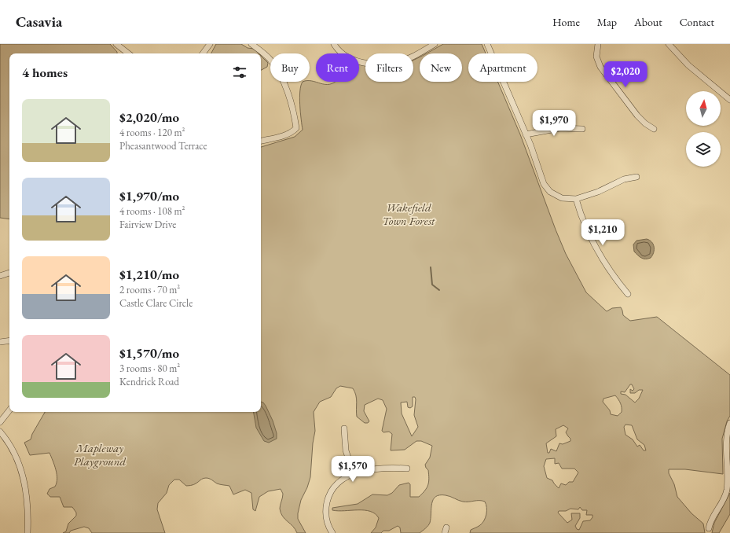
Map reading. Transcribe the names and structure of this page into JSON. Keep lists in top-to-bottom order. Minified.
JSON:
{"parks":["Wakefield Town Forest","Mapleway Playground"],"north":"top","page":{"header":"Casavia","nav":["Home","Map","About","Contact"],"chip":["Buy","Rent","Filters","New","Apartment"],"heading":"4 homes","price":["$2,020","$1,970","$1,210","$1,570"],"list":[{"name":"$2,020/mo","note":"4 rooms · 120 m² · Pheasantwood Terrace"},{"name":"$1,970/mo","note":"4 rooms · 108 m² · Fairview Drive"},{"name":"$1,210/mo","note":"2 rooms · 70 m² · Castle Clare Circle"},{"name":"$1,570/mo","note":"3 rooms · 80 m² · Kendrick Road"}]}}
